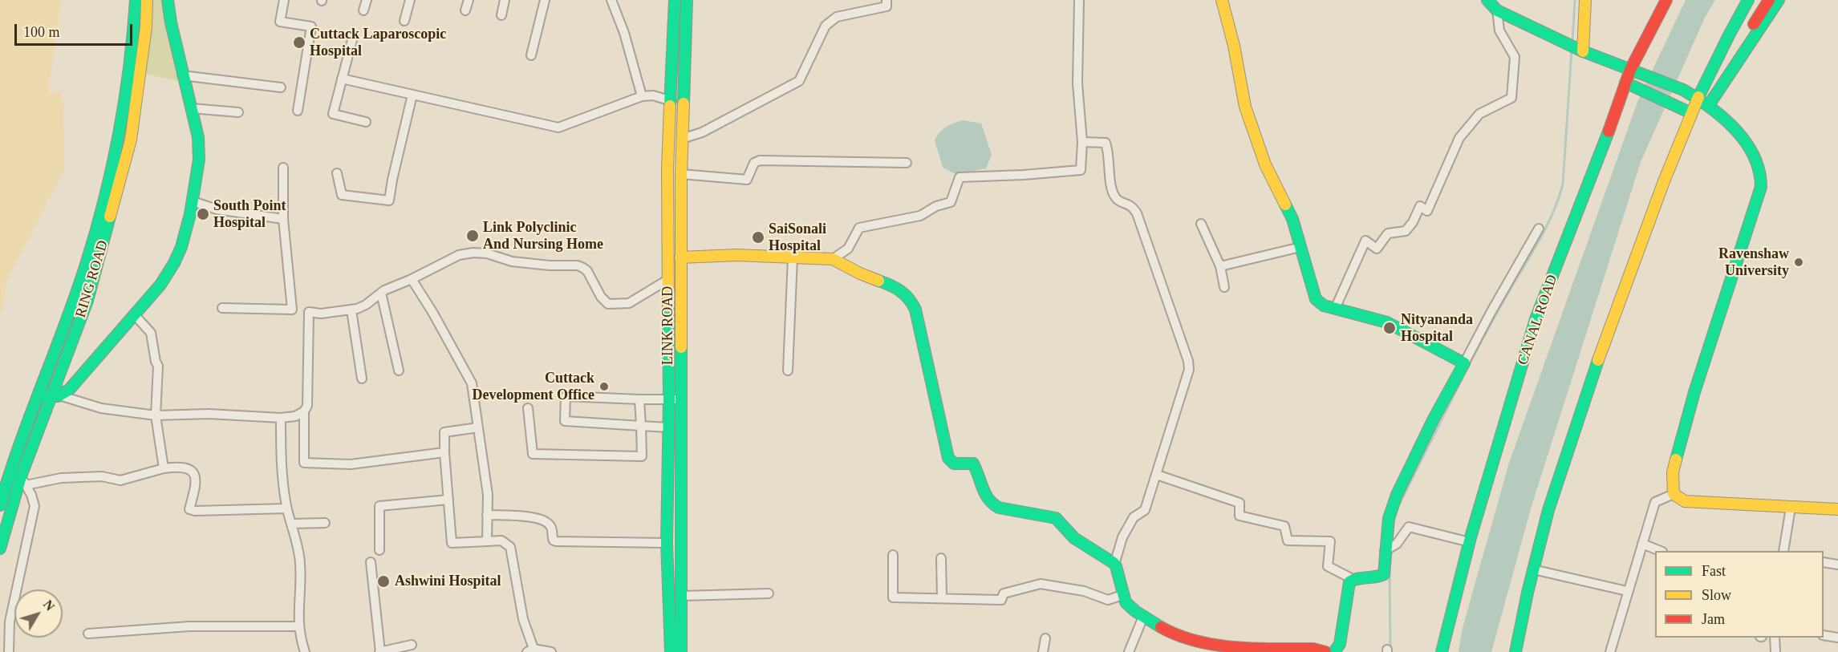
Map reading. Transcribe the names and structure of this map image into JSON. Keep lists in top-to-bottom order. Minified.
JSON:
{"streets":{"main road":["RING ROAD","CANAL ROAD","LINK ROAD"]},"places":["Cuttack Laparoscopic Hospital","South Point Hospital","Link Polyclinic And Nursing Home","SaiSonali Hospital","Ravenshaw University","Nityananda Hospital","Cuttack Development Office","Ashwini Hospital"],"legend":["Fast","Slow","Jam"],"scale_bar":"100 m","north":"top right"}
